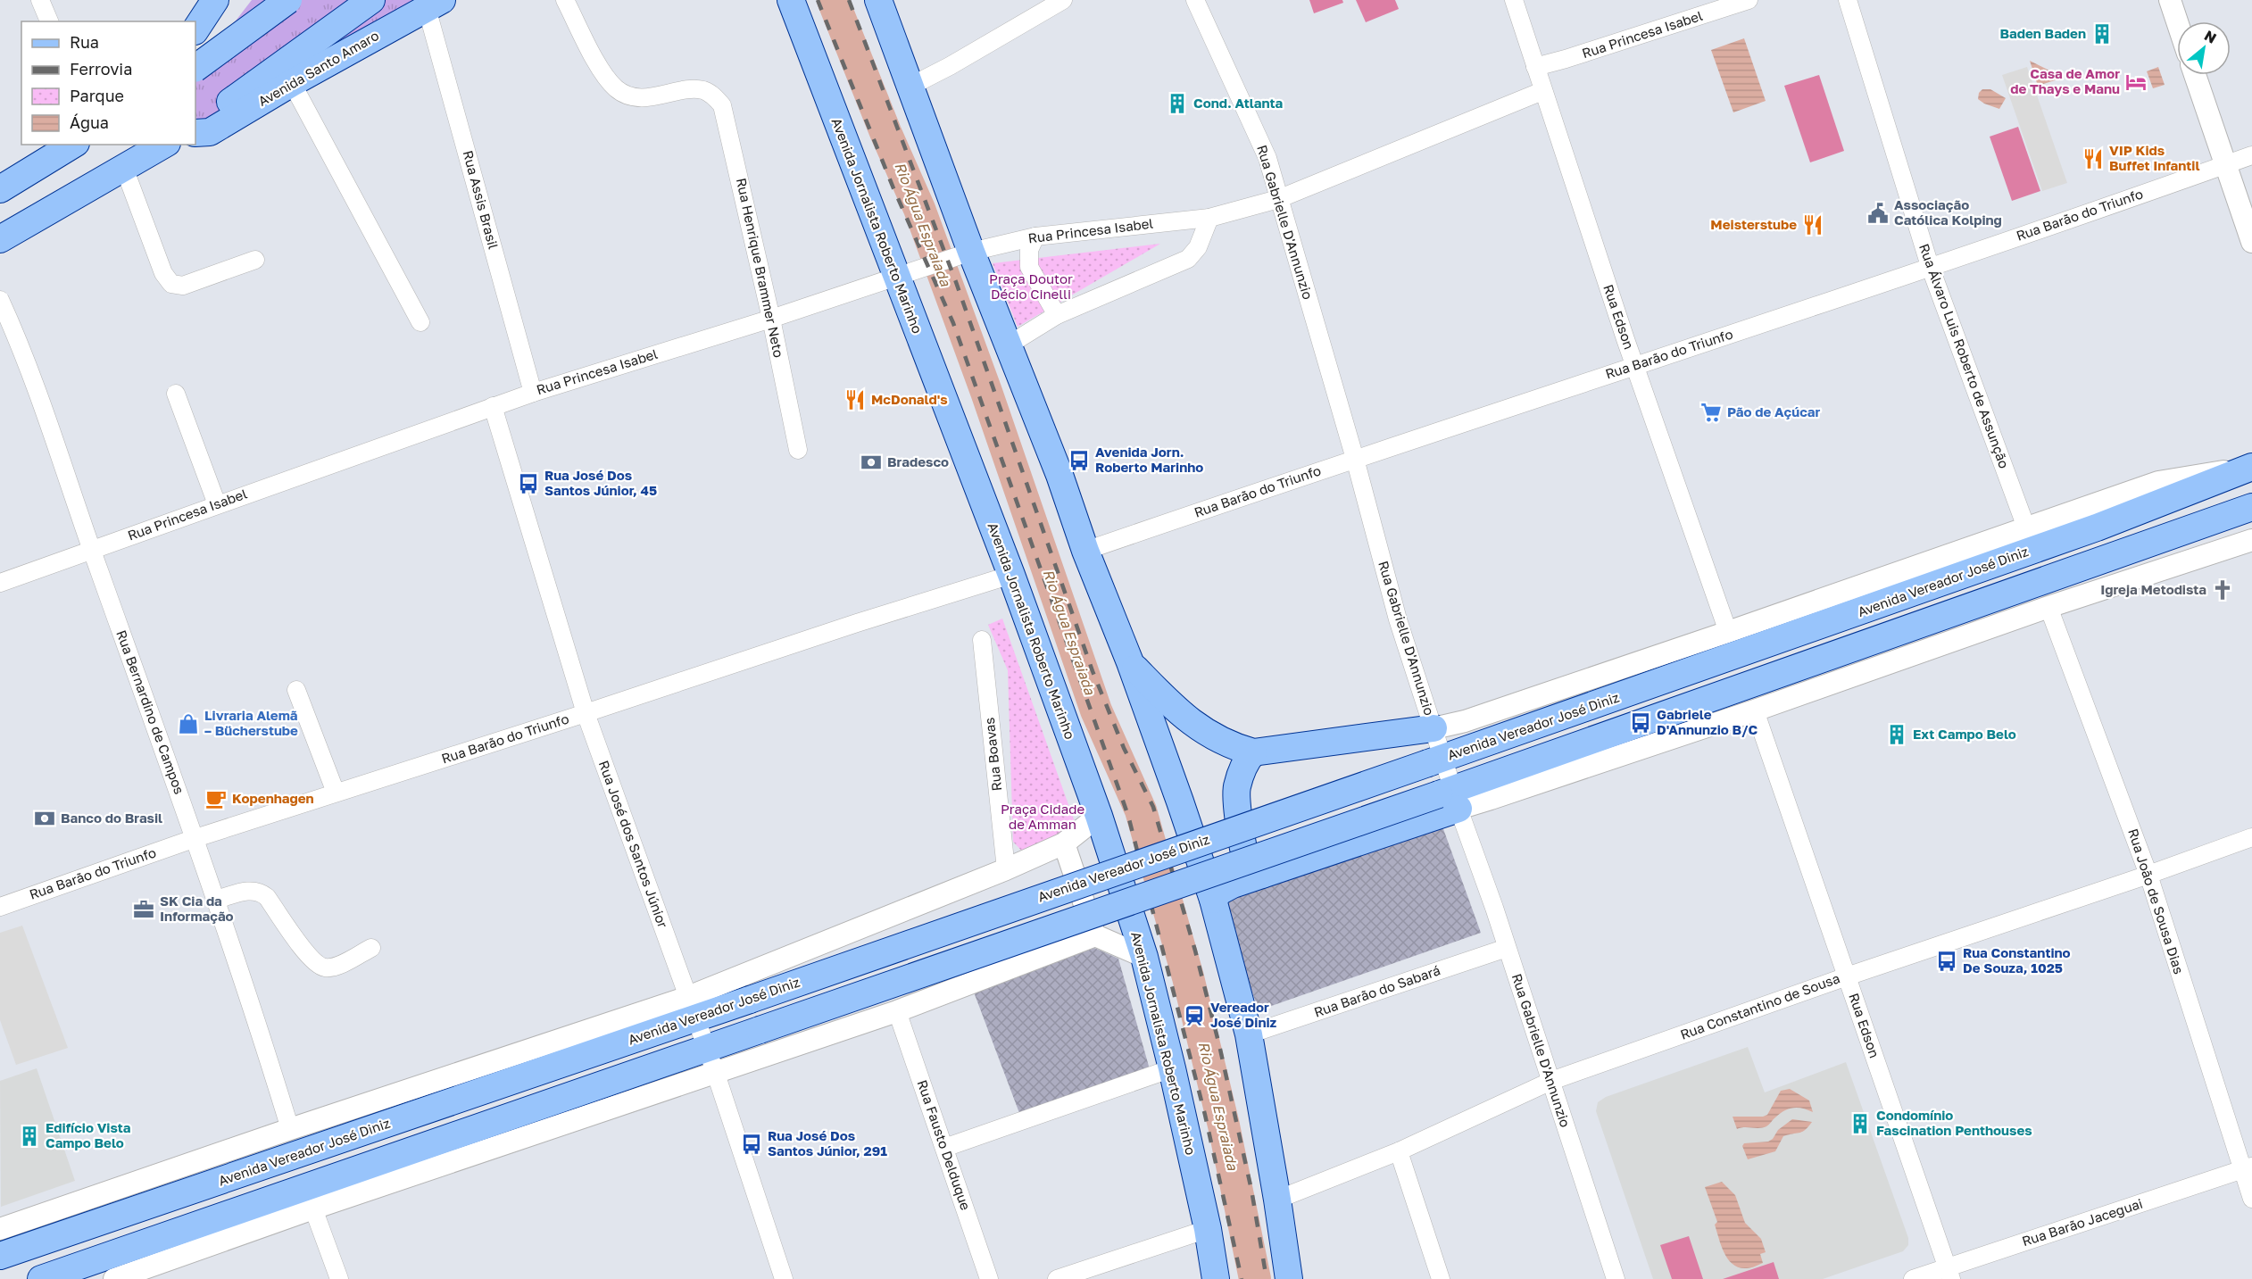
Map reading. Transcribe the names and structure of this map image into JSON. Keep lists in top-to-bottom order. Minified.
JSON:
{"streets":{"main road":["Avenida Santo Amaro","Avenida Jornalista Roberto Marinho","Avenida Vereador José Diniz"],"street":["Rua Princesa Isabel","Rua Assis Brasil","Rua Barão do Triunfo","Rua Gabrielle D'Annunzio","Rua Henrique Brammer Neto","Rua Edson","Rua Álvaro Luis Roberto de Assunção","Rua Bernardino de Campos","Rua Boavas","Rua José dos Santos Júnior","Rua João de Sousa Dias","Rua Barão do Sabará","Rua Constantino de Sousa","Rua Fausto Delduque","Rua Barão Jaceguai"]},"crossings":[["Rua Princesa Isabel","Rua Assis Brasil"],["Rua Princesa Isabel","Rua Gabrielle D'Annunzio"],["Rua Princesa Isabel","Avenida Jornalista Roberto Marinho"],["Rua Princesa Isabel","Rua Henrique Brammer Neto"],["Rua Princesa Isabel","Rua Edson"],["Rua Princesa Isabel","Rua Bernardino de Campos"],["Rua Princesa Isabel","Rua José dos Santos Júnior"],["Avenida Santo Amaro","Rua Assis Brasil"],["Rua Barão do Triunfo","Rua Gabrielle D'Annunzio"],["Rua Barão do Triunfo","Avenida Jornalista Roberto Marinho"],["Rua Barão do Triunfo","Rua Edson"],["Rua Barão do Triunfo","Rua Álvaro Luis Roberto de Assunção"],["Rua Barão do Triunfo","Rua Bernardino de Campos"],["Rua Barão do Triunfo","Rua José dos Santos Júnior"],["Rua Gabrielle D'Annunzio","Avenida Vereador José Diniz"],["Rua Gabrielle D'Annunzio","Rua Barão do Sabará"],["Rua Gabrielle D'Annunzio","Rua Constantino de Sousa"],["Avenida Jornalista Roberto Marinho","Avenida Vereador José Diniz"],["Rua Edson","Avenida Vereador José Diniz"],["Rua Edson","Rua Constantino de Sousa"],["Rua Edson","Rua Barão Jaceguai"],["Rua Álvaro Luis Roberto de Assunção","Avenida Vereador José Diniz"],["Avenida Vereador José Diniz","Rua Bernardino de Campos"],["Avenida Vereador José Diniz","Rua Boavas"],["Avenida Vereador José Diniz","Rua José dos Santos Júnior"],["Rua João de Sousa Dias","Rua Constantino de Sousa"],["Rua João de Sousa Dias","Rua Barão Jaceguai"]],"water":["Rio Água Espraiada"],"parks":["Praça Doutor Décio Cinelli","Praça Cidade de Amman"],"places":{"building":["Baden Baden","Cond. Atlanta","Ext Campo Belo","Condomínio Fascination Penthouses","Edifício Vista Campo Belo"],"hotel":["Casa de Amor de Thays e Manu"],"restaurant":["VIP Kids Buffet Infantil","Meisterstube","McDonald's"],"public building":["Associação Católica Kolping"],"supermarket":["Pão de Açúcar"],"bus stop":["Avenida Jorn. Roberto Marinho","Rua José Dos Santos Júnior, 45","Gabriele D'Annunzio B/C","Rua Constantino De Souza, 1025","Rua José Dos Santos Júnior, 291"],"bank":["Bradesco","Banco do Brasil"],"church":["Igreja Metodista"],"shop":["Livraria Alemã – Bücherstube"],"cafe":["Kopenhagen"],"office":["SK Cia da Informação"],"station":["Vereador José Diniz"]},"legend":["Rua","Ferrovia","Parque","Água"],"north":"top right"}
